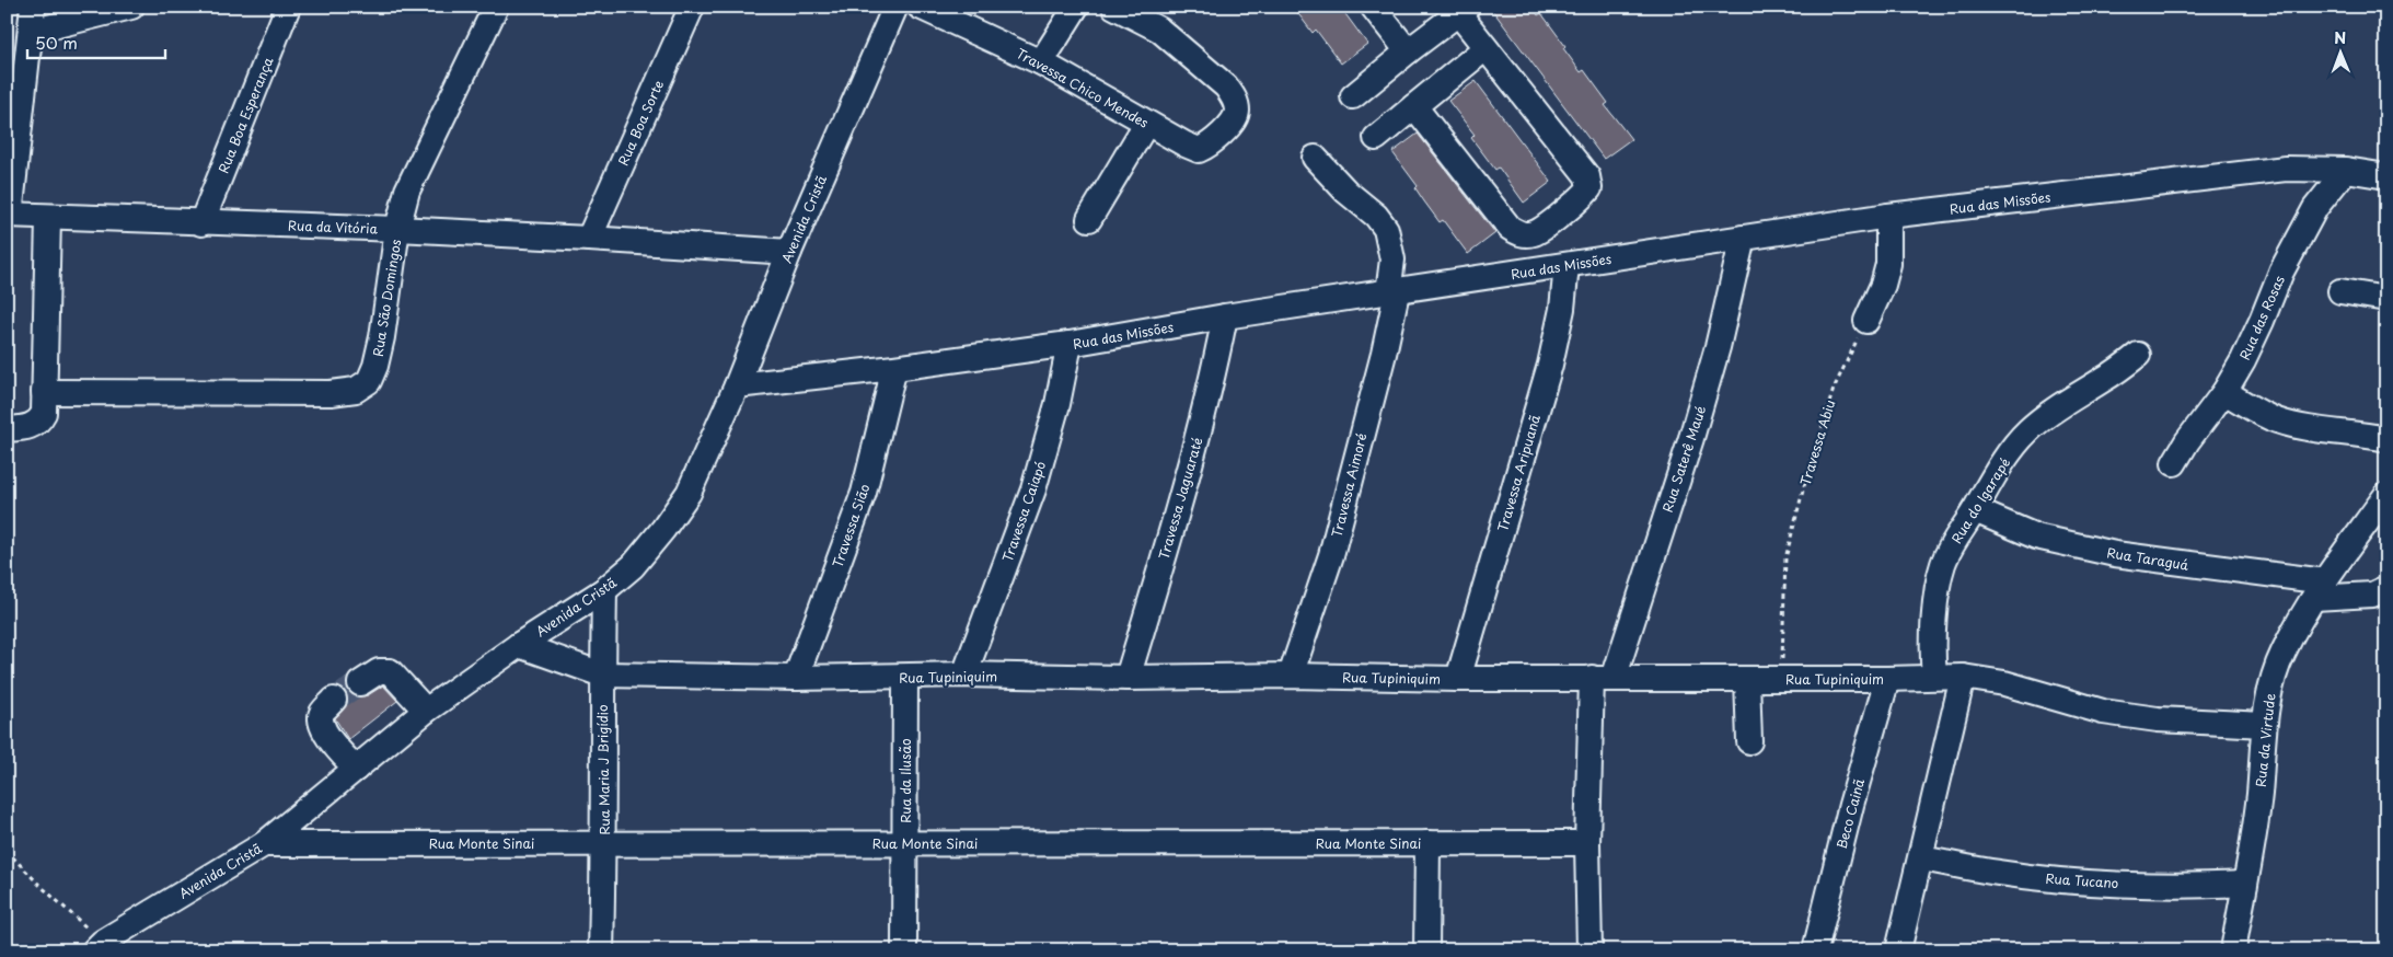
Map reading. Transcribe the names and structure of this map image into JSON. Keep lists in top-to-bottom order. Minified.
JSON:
{"streets":{"street":["Travessa Chico Mendes","Rua Boa Esperança","Rua Boa Sorte","Rua das Missões","Avenida Cristã","Rua da Vitória","Rua São Domingos","Rua das Rosas","Rua Saterê Maué","Travessa Aripuanã","Travessa Aimoré","Travessa Jaguaraté","Rua do Igarapé","Travessa Caiapó","Travessa Sião","Rua Taraguá","Rua Tupiniquim","Rua da Virtude","Rua Maria J Brigídio","Rua da Ilusão","Beco Cainã","Rua Monte Sinai","Rua Tucano"],"path":["Travessa Abiu"]},"crossings":[["Rua Boa Esperança","Rua da Vitória"],["Rua Boa Sorte","Rua da Vitória"],["Rua das Missões","Avenida Cristã"],["Rua das Missões","Rua das Rosas"],["Rua das Missões","Rua Saterê Maué"],["Rua das Missões","Travessa Aripuanã"],["Rua das Missões","Travessa Aimoré"],["Rua das Missões","Travessa Jaguaraté"],["Rua das Missões","Travessa Caiapó"],["Rua das Missões","Travessa Sião"],["Avenida Cristã","Rua da Vitória"],["Avenida Cristã","Rua Tupiniquim"],["Avenida Cristã","Rua Maria J Brigídio"],["Avenida Cristã","Rua Monte Sinai"],["Rua da Vitória","Rua São Domingos"],["Travessa Abiu","Rua Tupiniquim"],["Rua Saterê Maué","Rua Tupiniquim"],["Rua Saterê Maué","Rua Monte Sinai"],["Travessa Aripuanã","Rua Tupiniquim"],["Travessa Aimoré","Rua Tupiniquim"],["Travessa Jaguaraté","Rua Tupiniquim"],["Rua do Igarapé","Rua Taraguá"],["Rua do Igarapé","Rua Tupiniquim"],["Travessa Caiapó","Rua Tupiniquim"],["Travessa Sião","Rua Tupiniquim"],["Rua Taraguá","Rua da Virtude"],["Rua Tupiniquim","Rua da Virtude"],["Rua Tupiniquim","Rua Maria J Brigídio"],["Rua Tupiniquim","Rua da Ilusão"],["Rua Tupiniquim","Beco Cainã"],["Rua da Virtude","Rua Tucano"],["Rua Maria J Brigídio","Rua Monte Sinai"],["Rua da Ilusão","Rua Monte Sinai"]],"scale_bar":"50 m","north":"top"}
